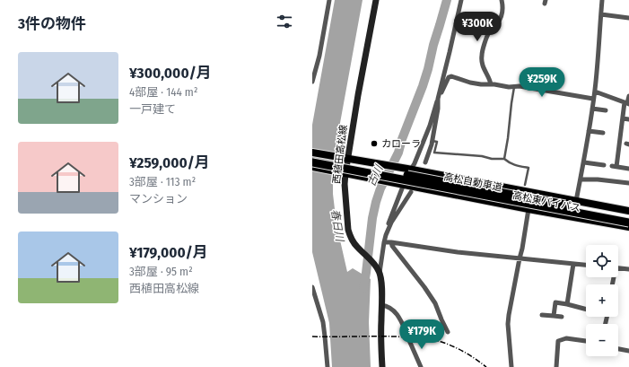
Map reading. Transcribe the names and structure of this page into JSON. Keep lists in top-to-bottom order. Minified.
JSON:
{"streets":{"highway":["高松自動車道","高松東バイパス"],"main road":["西植田高松線"]},"crossings":[["西植田高松線","高松東バイパス"]],"water":["古川","春日川"],"places":["カローラ"],"page":{"heading":"3件の物件","price":["¥300K","¥259K","¥179K"],"list":[{"name":"¥300,000/月","note":"4部屋 · 144 m² · 一戸建て"},{"name":"¥259,000/月","note":"3部屋 · 113 m² · マンション"},{"name":"¥179,000/月","note":"3部屋 · 95 m² · 西植田高松線"}],"map_buttons":["+","−"]}}
